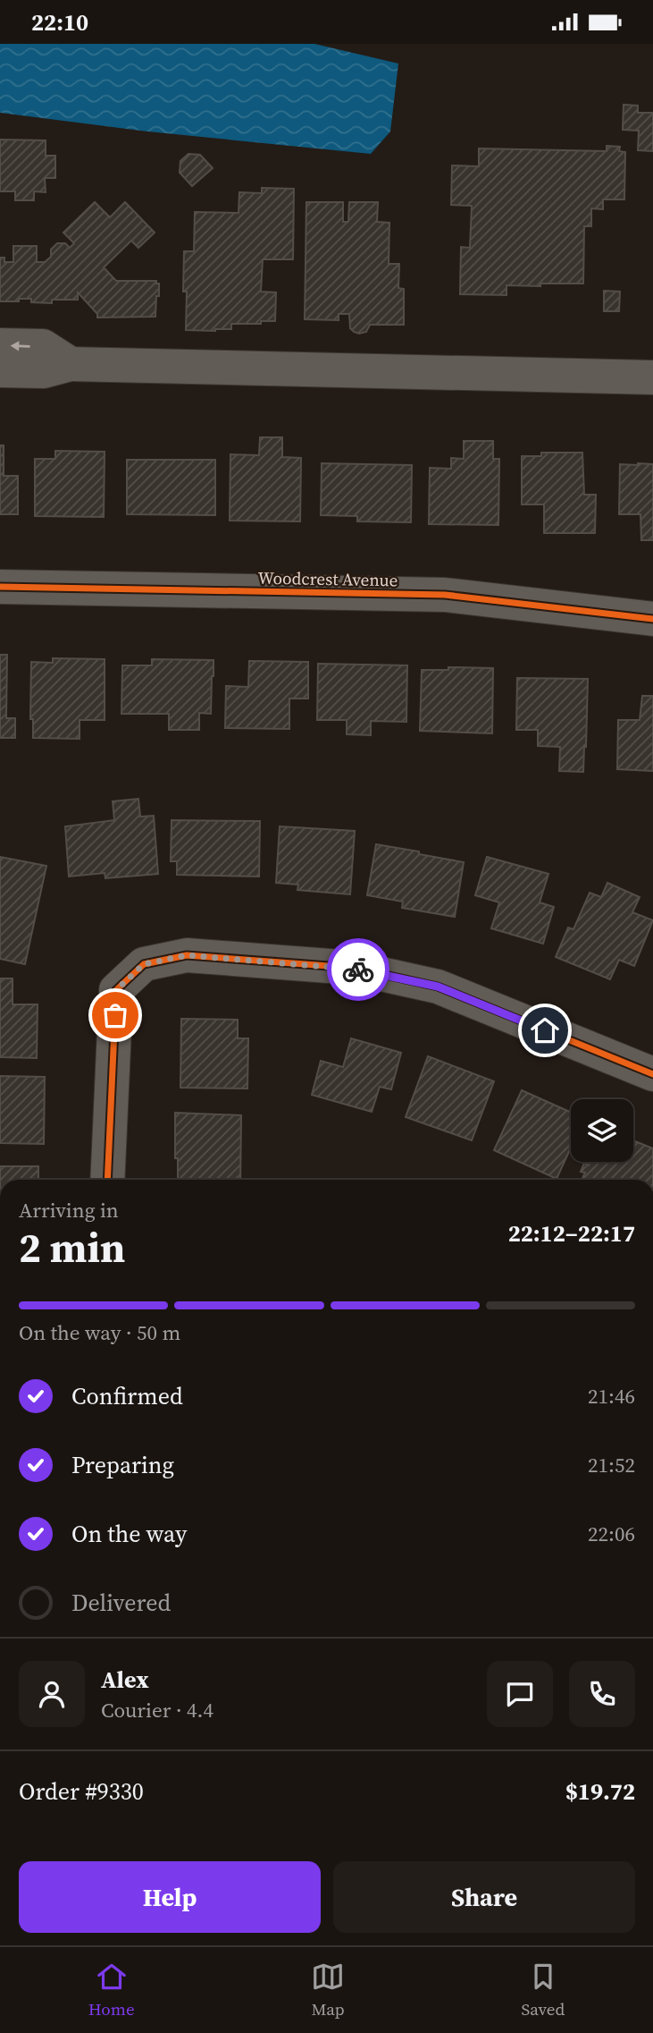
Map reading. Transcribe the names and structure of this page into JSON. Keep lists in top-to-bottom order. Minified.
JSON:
{"streets":{"street":["Woodcrest Avenue"]},"page":{"status":"22:10","heading":["2 min","Arriving in","22:12–22:17"],"panel":["Alex","Courier · 4.4","Order #9330","$19.72"],"bar":"On the way · 50 m","list":[["Confirmed","21:46"],["Preparing","21:52"],["On the way","22:06"],"Delivered"],"buttons":["Help","Share"],"tabs":["Home","Map","Saved"]}}
